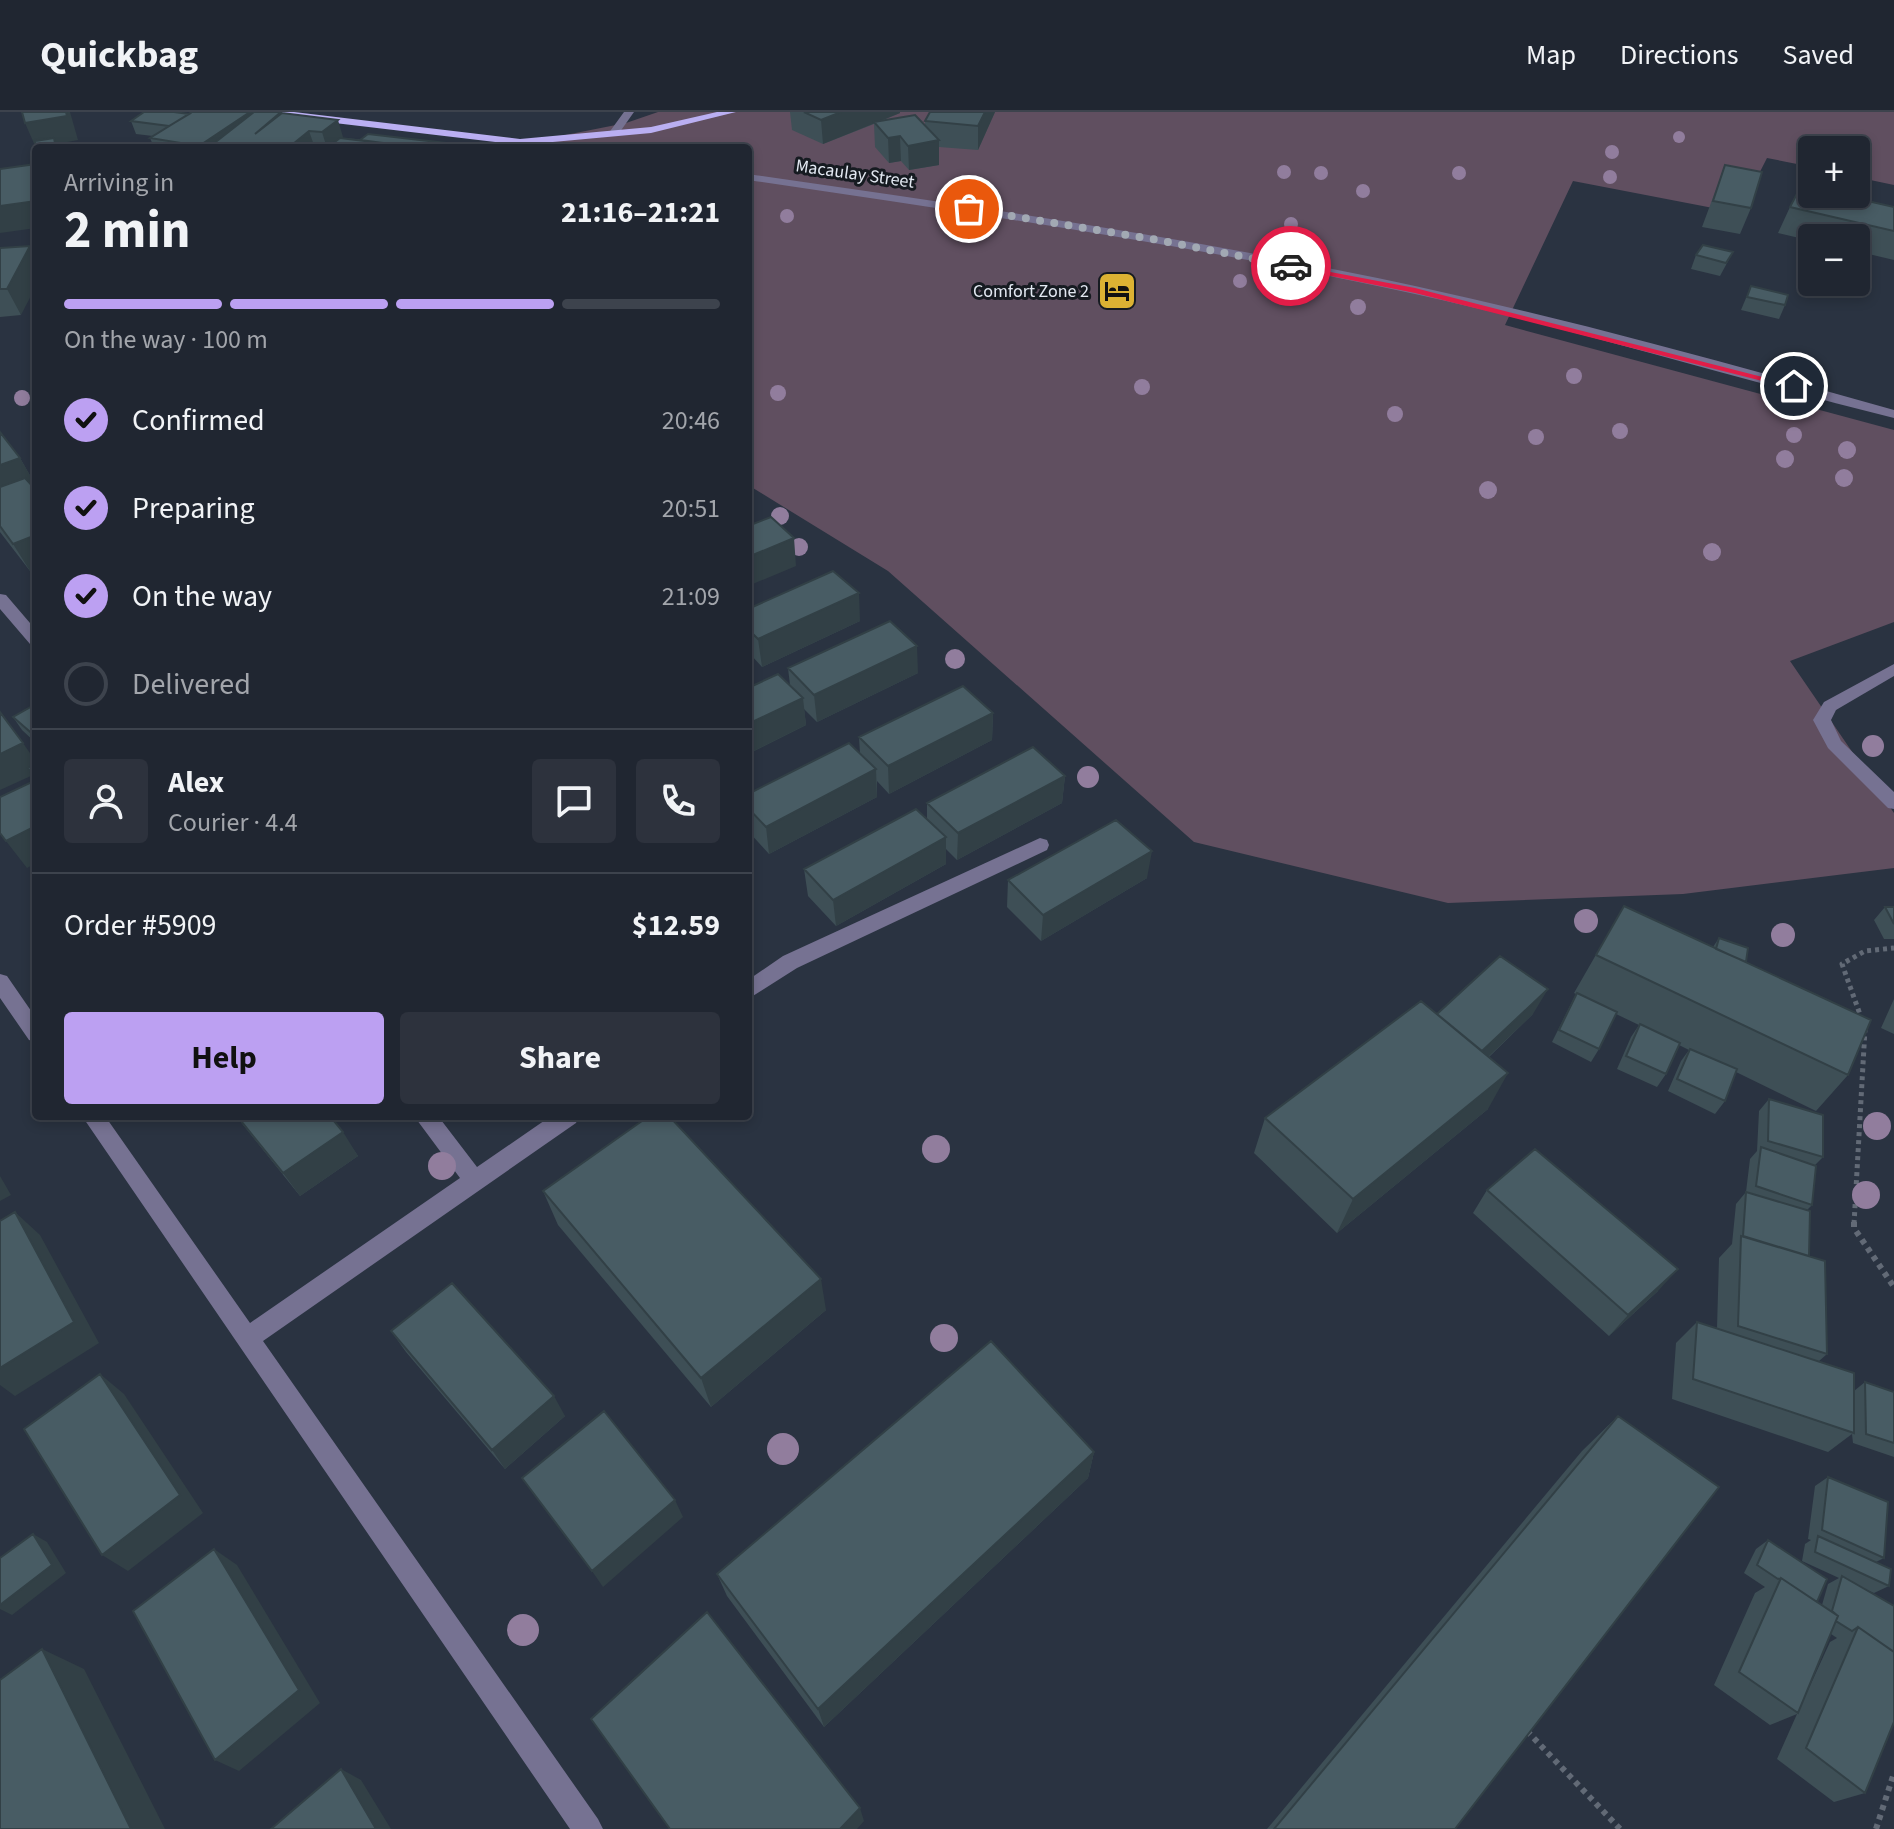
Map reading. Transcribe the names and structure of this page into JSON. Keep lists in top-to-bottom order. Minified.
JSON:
{"streets":{"street":["Macaulay Street"]},"places":{"hotel":["Comfort Zone 2"]},"page":{"header":"Quickbag","nav":["Map","Directions","Saved"],"map_buttons":["+","−"],"heading":["2 min","Arriving in","21:16–21:21"],"panel":["Alex","Courier · 4.4","Order #5909","$12.59"],"bar":"On the way · 100 m","list":[["Confirmed","20:46"],["Preparing","20:51"],["On the way","21:09"],"Delivered"],"buttons":["Help","Share"]}}
